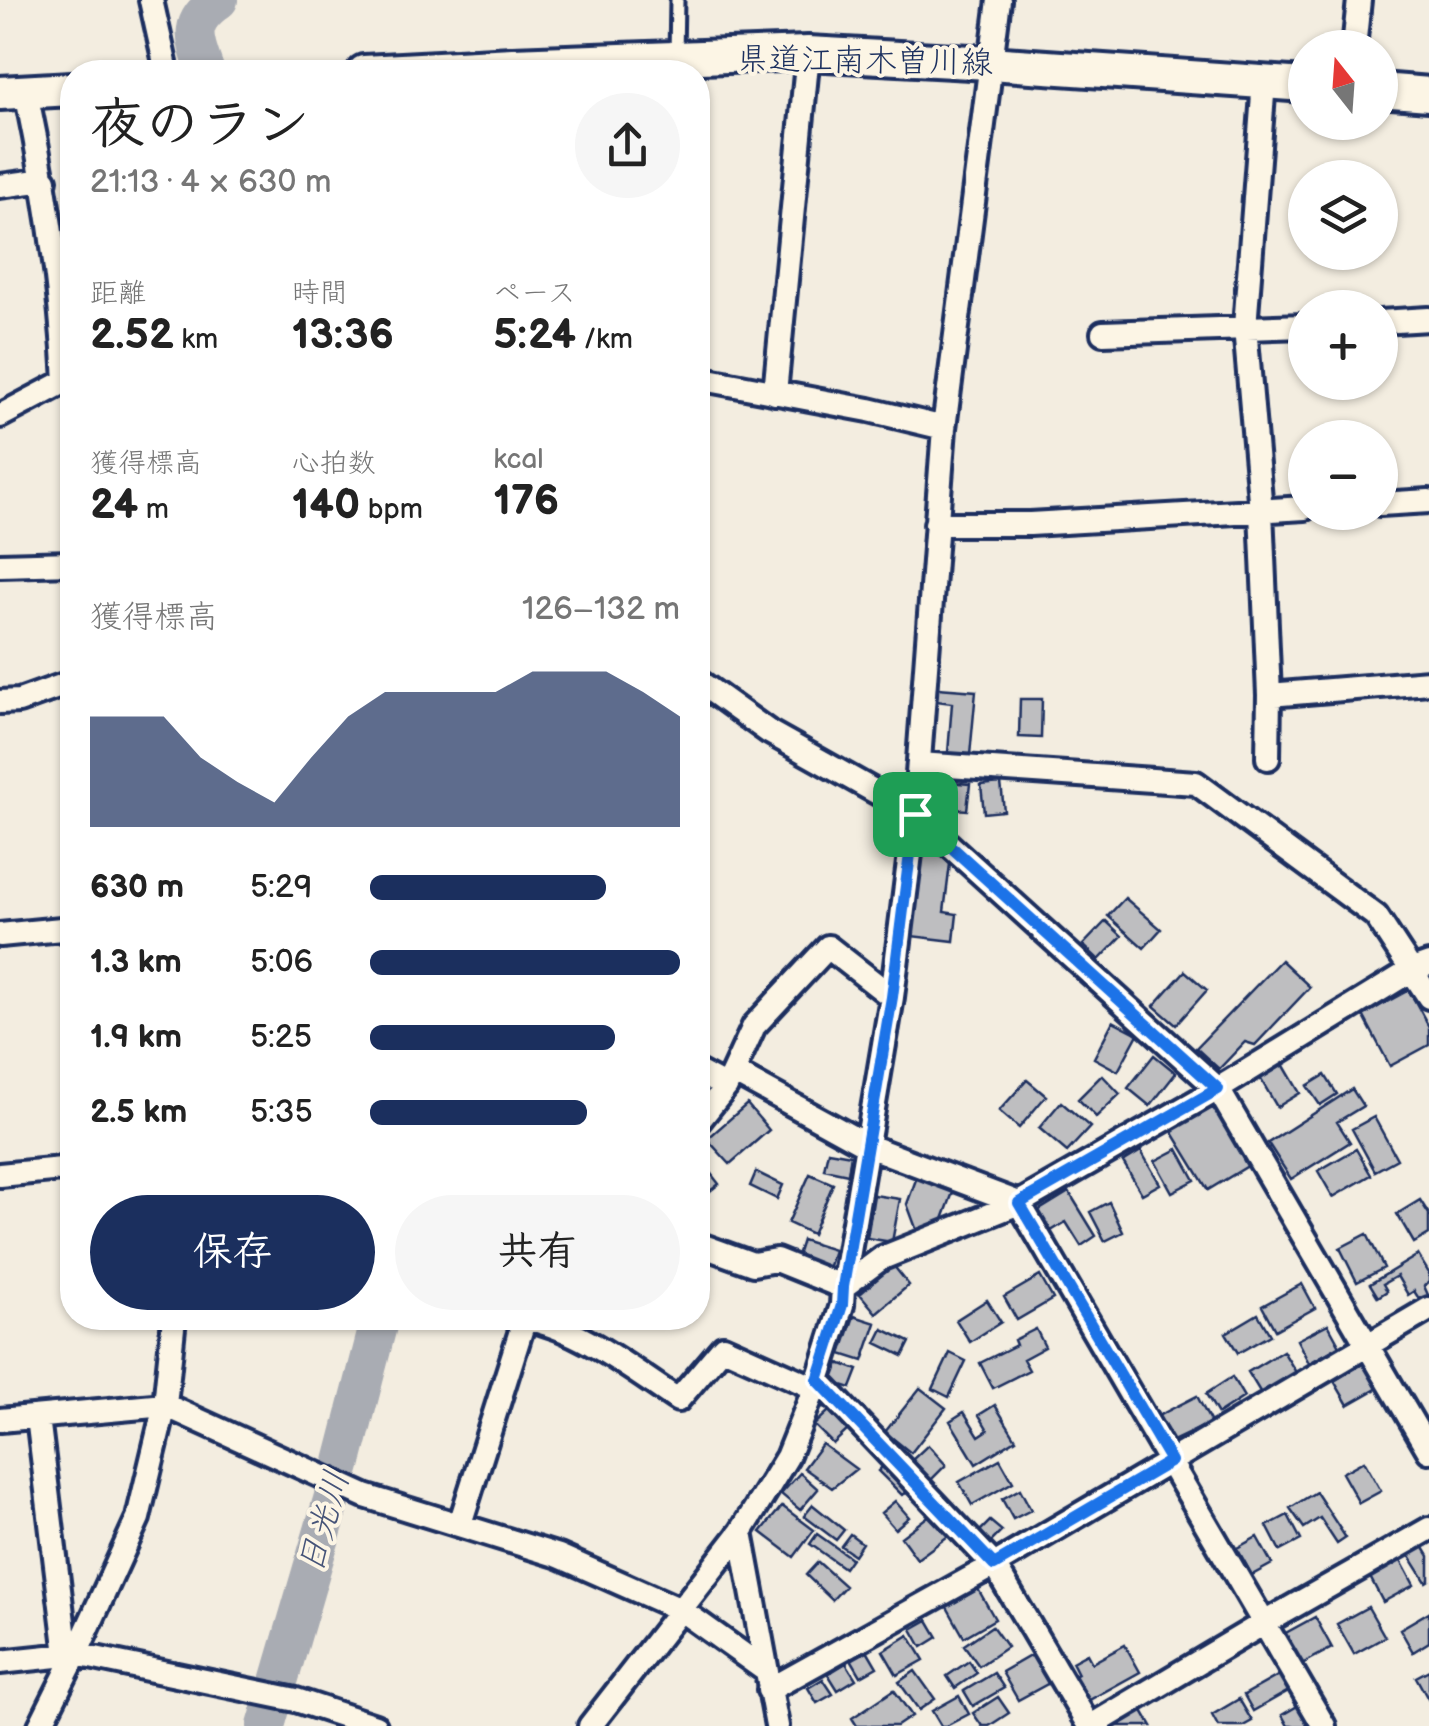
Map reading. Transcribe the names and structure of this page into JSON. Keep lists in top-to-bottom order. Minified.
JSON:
{"streets":{"main road":["県道江南木曽川線"]},"water":["日光川"],"north":"top","page":{"map_buttons":["+","−"],"heading":["夜のラン","21:13 · 4 × 630 m"],"stats":[["距離","2.52 km"],["時間","13:36"],["ペース","5:24 /km"],["獲得標高","24 m"],["心拍数","140 bpm"],["kcal","176"]],"chart":["獲得標高","126–132 m"],"list":[{"name":"630 m","note":"5:29"},{"name":"1.3 km","note":"5:06"},{"name":"1.9 km","note":"5:25"},{"name":"2.5 km","note":"5:35"}],"buttons":["保存","共有"]}}
